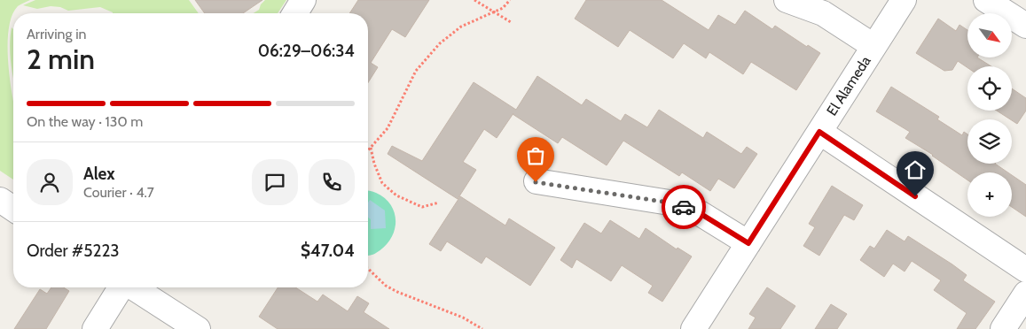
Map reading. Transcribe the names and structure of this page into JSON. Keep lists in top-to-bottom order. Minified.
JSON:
{"streets":{"street":["El Alameda"]},"north":"bottom right","page":{"map_buttons":"+","heading":["2 min","Arriving in","06:29–06:34"],"panel":["Alex","Courier · 4.7","Order #5223","$47.04"],"bar":"On the way · 130 m"}}
